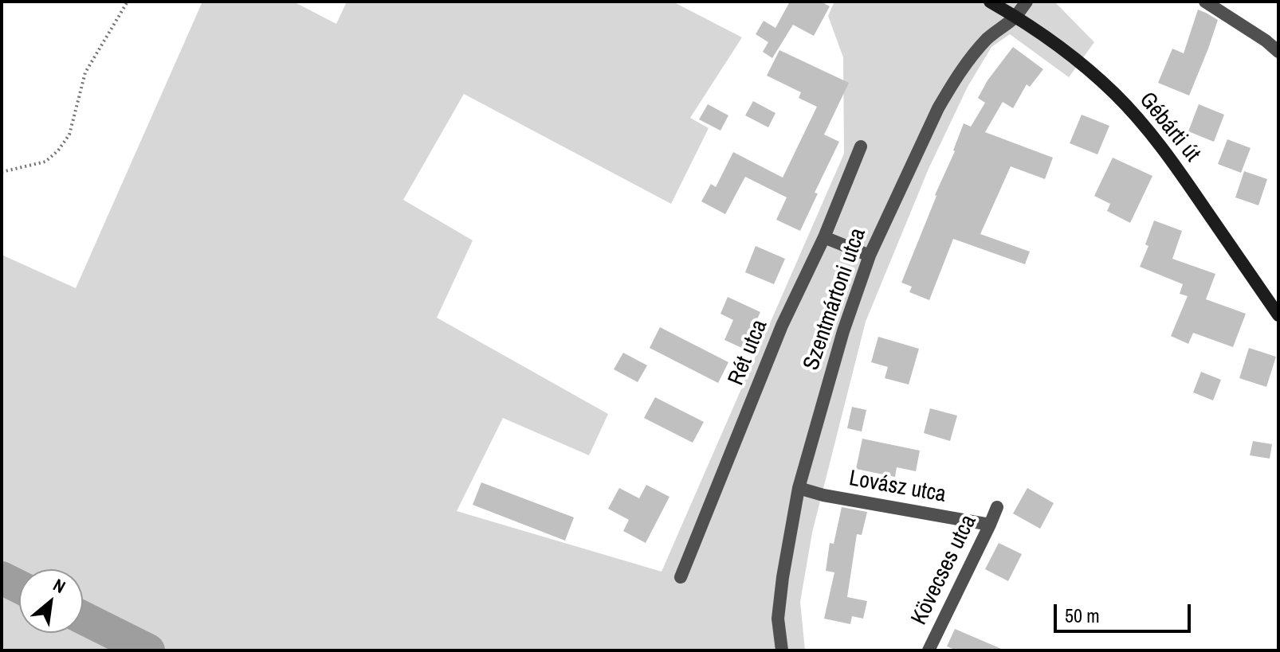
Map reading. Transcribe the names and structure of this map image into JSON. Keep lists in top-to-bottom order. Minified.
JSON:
{"streets":{"main road":["Gébárti út"],"street":["Szentmártoni utca","Rét utca","Lovász utca","Kövecses utca"]},"crossings":[["Gébárti út","Szentmártoni utca"],["Szentmártoni utca","Lovász utca"],["Lovász utca","Kövecses utca"]],"scale_bar":"50 m","north":"top right"}
